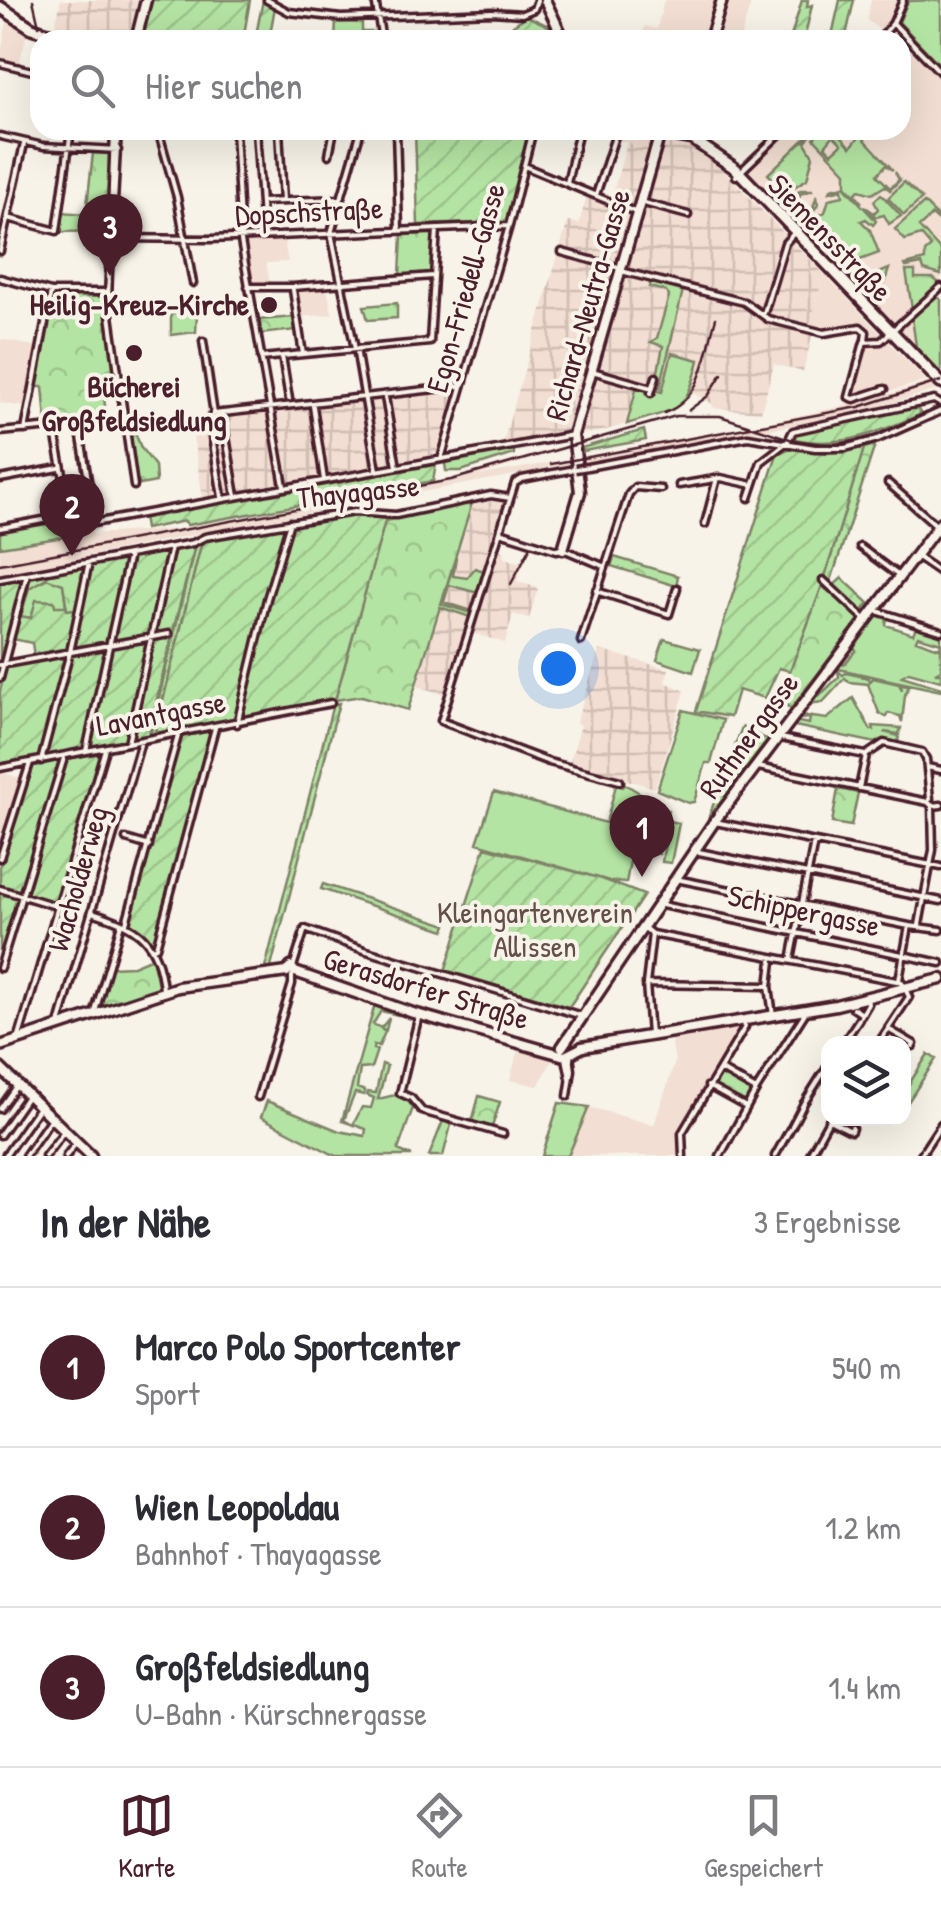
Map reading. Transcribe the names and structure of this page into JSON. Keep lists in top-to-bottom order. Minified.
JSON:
{"streets":{"main road":["Siemensstraße"],"street":["Dopschstraße","Egon-Friedell-Gasse","Richard-Neutra-Gasse","Thayagasse","Lavantgasse","Ruthnergasse","Wacholderweg","Schippergasse","Gerasdorfer Straße"]},"crossings":[["Dopschstraße","Egon-Friedell-Gasse"],["Lavantgasse","Wacholderweg"],["Ruthnergasse","Schippergasse"],["Ruthnergasse","Gerasdorfer Straße"],["Wacholderweg","Gerasdorfer Straße"]],"parks":["Kleingartenverein Allissen"],"places":["Heilig-Kreuz-Kirche","Bücherei Großfeldsiedlung"],"page":{"search":"Hier suchen","pins":["3","2","1"],"heading":["In der Nähe","3 Ergebnisse"],"list":[{"mark":"1","name":"Marco Polo Sportcenter","note":"Sport","value":"540 m"},{"mark":"2","name":"Wien Leopoldau","note":"Bahnhof · Thayagasse","value":"1.2 km"},{"mark":"3","name":"Großfeldsiedlung","note":"U-Bahn · Kürschnergasse","value":"1.4 km"}],"nav":["Karte","Route","Gespeichert"]}}
